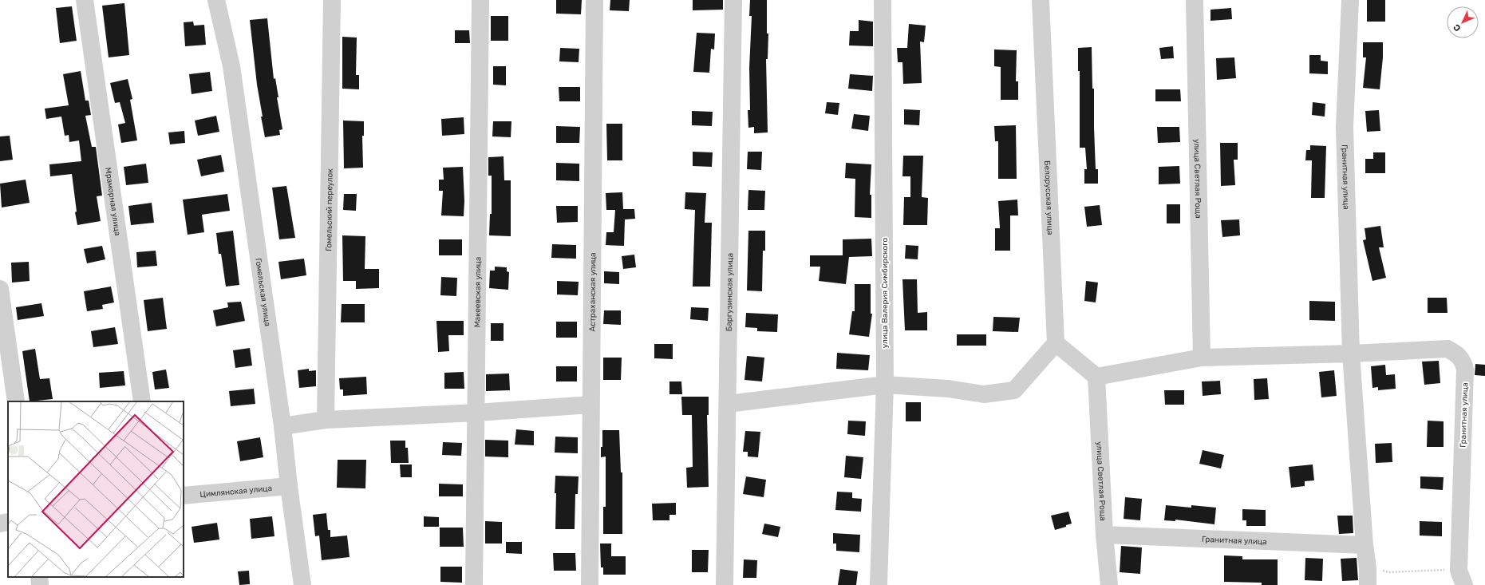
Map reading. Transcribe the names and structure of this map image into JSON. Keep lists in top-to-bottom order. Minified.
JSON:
{"streets":{"street":["Гранитная улица","улица Светлая Роща","Белорусская улица","Мраморная улица","Гомельский переулок","Гомельская улица","Астраханская улица","Макеевская улица","Баргузинская улица","улица Валерия Симбирского","Цимлянская улица"]},"crossings":[["Гранитная улица","улица Светлая Роща"],["Гомельская улица","Цимлянская улица"]],"north":"bottom left"}
